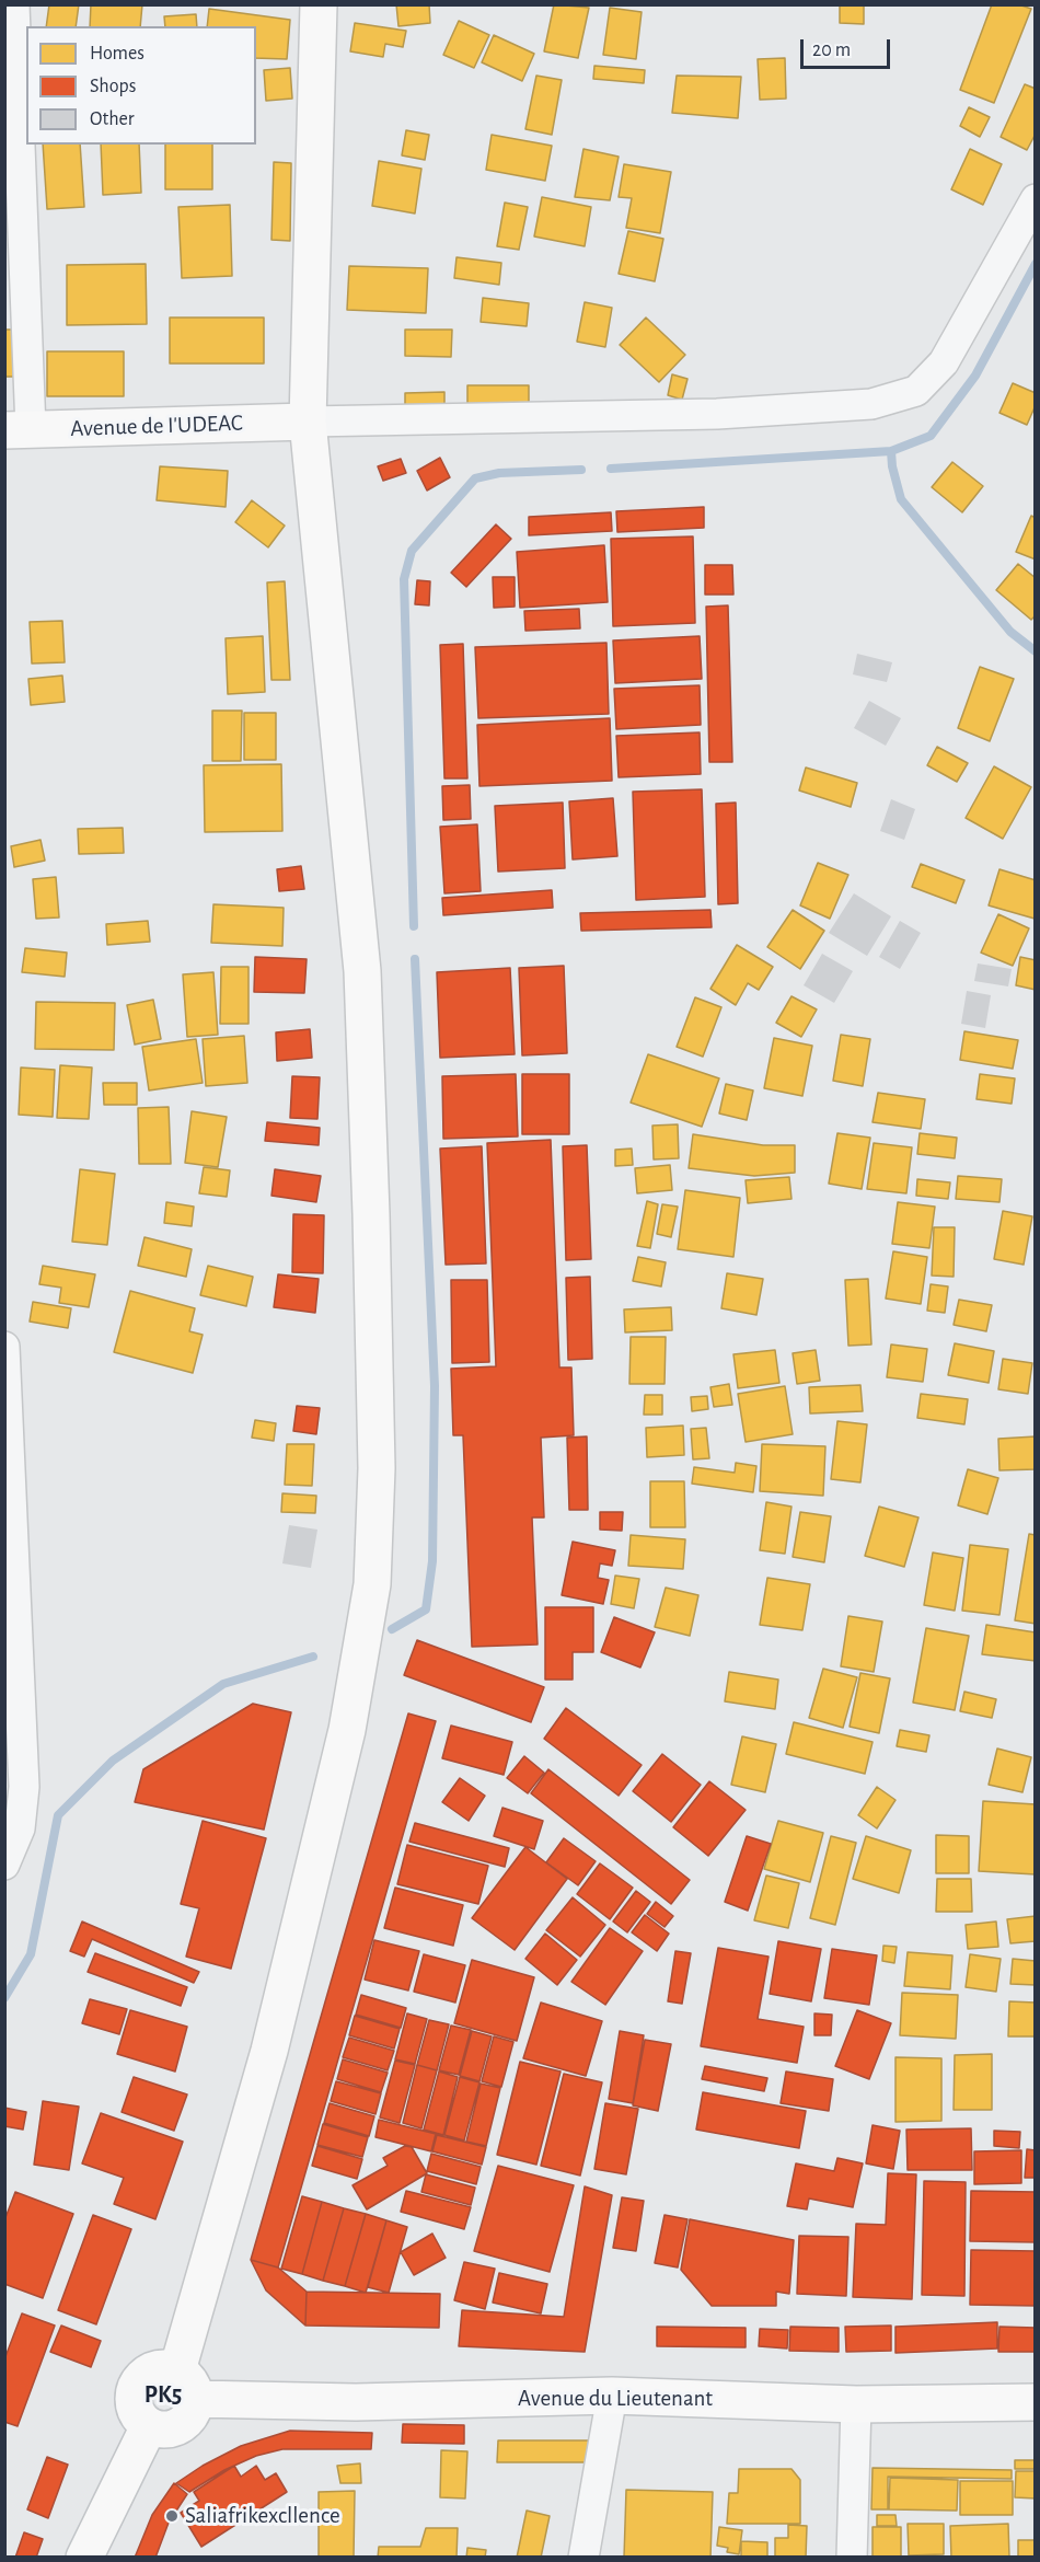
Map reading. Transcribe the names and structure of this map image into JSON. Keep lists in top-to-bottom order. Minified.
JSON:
{"streets":{"main road":["Avenue de I'UDEAC","Avenue du Lieutenant"]},"districts":["PK5"],"places":["Saliafrikexcllence"],"legend":["Homes","Shops","Other"],"scale_bar":"20 m"}
